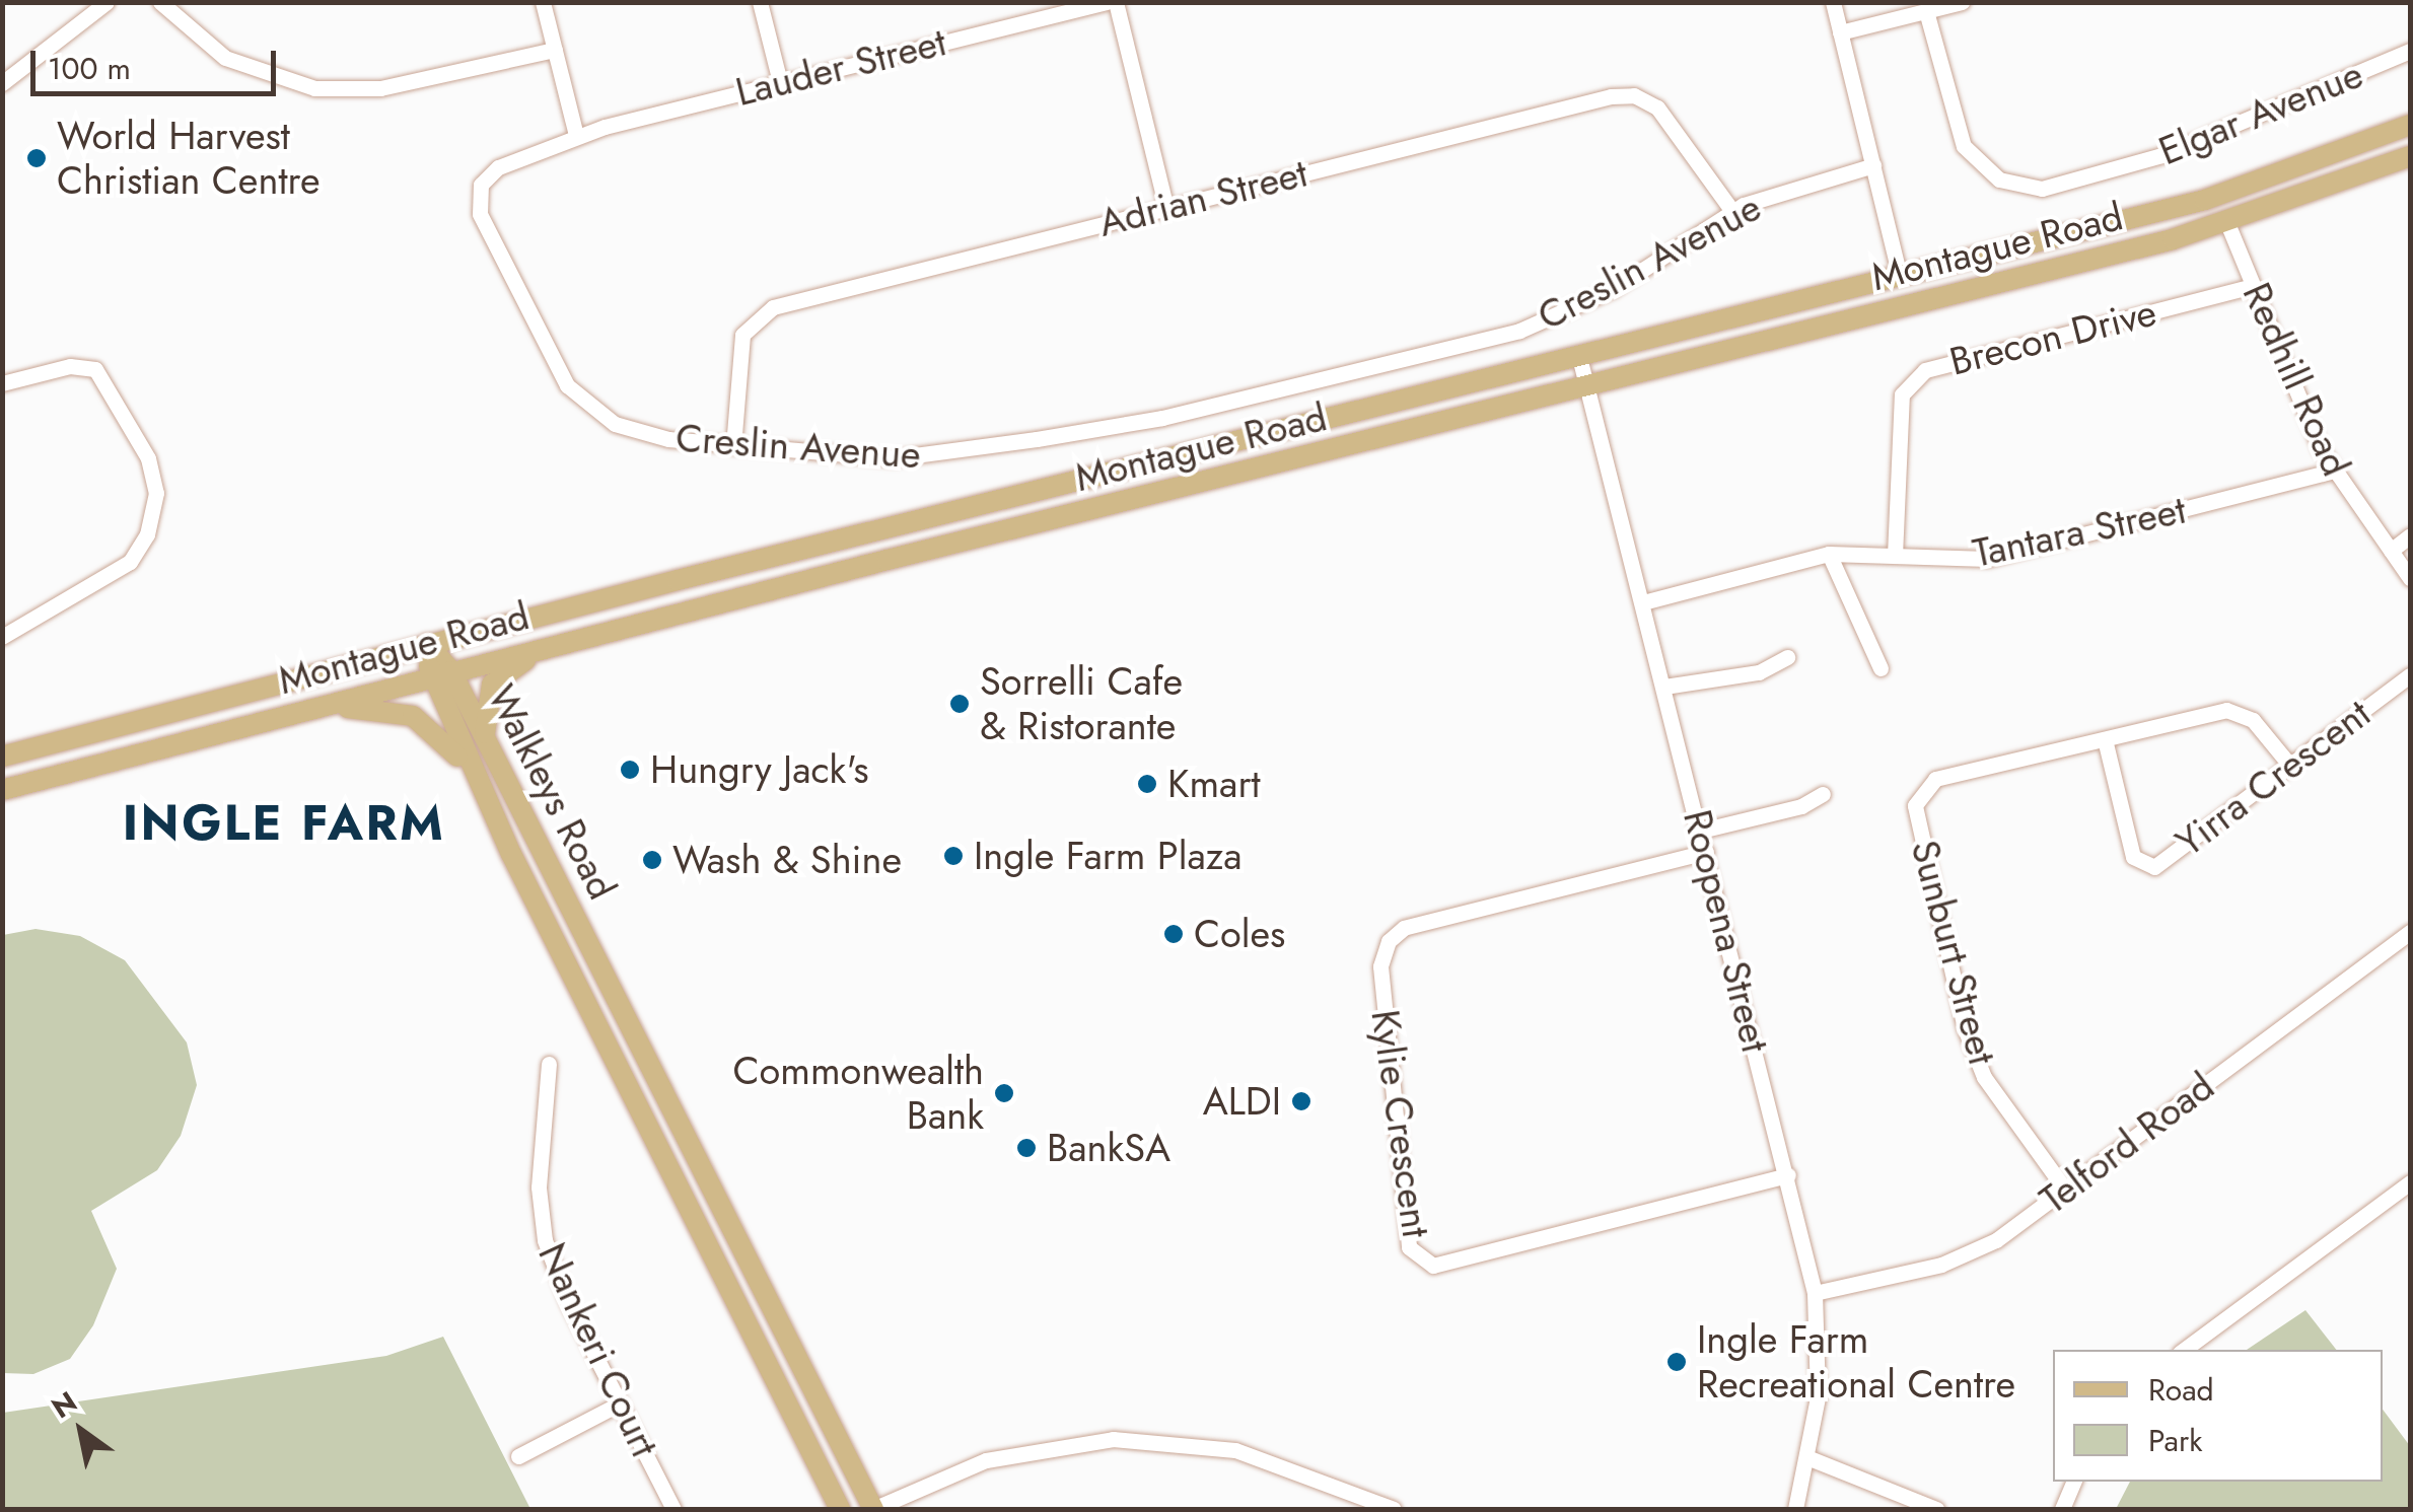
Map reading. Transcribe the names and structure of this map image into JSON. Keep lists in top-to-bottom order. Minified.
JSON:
{"streets":{"main road":["Montague Road","Walkleys Road"],"street":["Lauder Street","Elgar Avenue","Adrian Street","Creslin Avenue","Brecon Drive","Redhill Road","Tantara Street","Yirra Crescent","Roopena Street","Sunburt Street","Kylie Crescent","Telford Road","Nankeri Court"]},"crossings":[["Lauder Street","Creslin Avenue"],["Adrian Street","Creslin Avenue"],["Montague Road","Redhill Road"],["Montague Road","Walkleys Road"],["Montague Road","Roopena Street"],["Brecon Drive","Redhill Road"],["Brecon Drive","Tantara Street"],["Redhill Road","Tantara Street"],["Tantara Street","Roopena Street"],["Yirra Crescent","Sunburt Street"],["Roopena Street","Kylie Crescent"],["Roopena Street","Telford Road"],["Sunburt Street","Telford Road"]],"districts":["INGLE FARM"],"places":["World Harvest Christian Centre","Sorrelli Cafe & Ristorante","Hungry Jack's","Kmart","Ingle Farm Plaza","Wash & Shine","Coles","Commonwealth Bank","ALDI","BankSA","Ingle Farm Recreational Centre"],"legend":["Road","Park"],"scale_bar":"100 m","north":"top left"}
